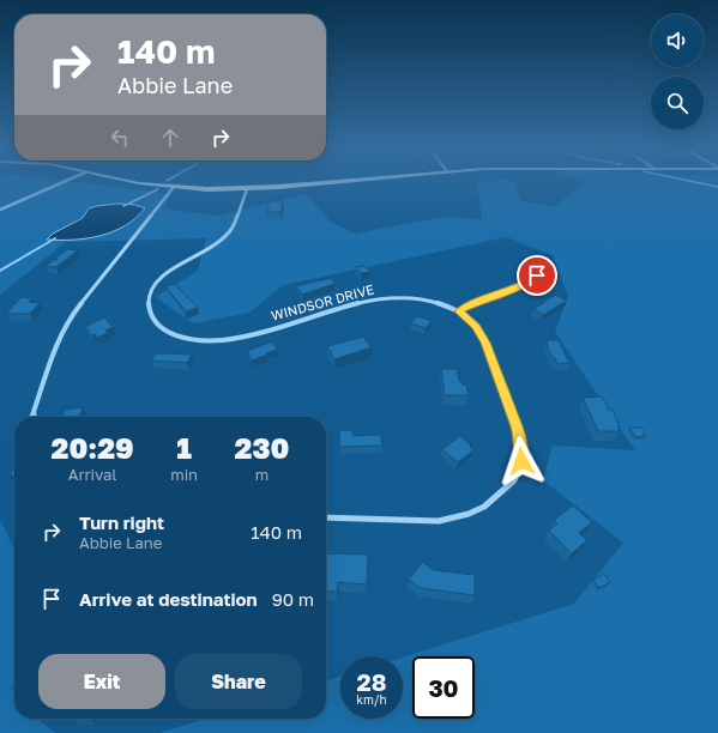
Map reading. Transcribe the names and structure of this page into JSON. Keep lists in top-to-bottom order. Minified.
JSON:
{"streets":{"street":["WINDSOR DRIVE"]},"page":{"turn":["140 m","Abbie Lane"],"eta":["20:29","Arrival","1","min","230","m"],"list":[{"name":"Turn right","note":"Abbie Lane","value":"140 m"},{"name":"Arrive at destination","value":"90 m"}],"buttons":["Exit","Share"],"speed":"28 km/h","limit":"30"}}
